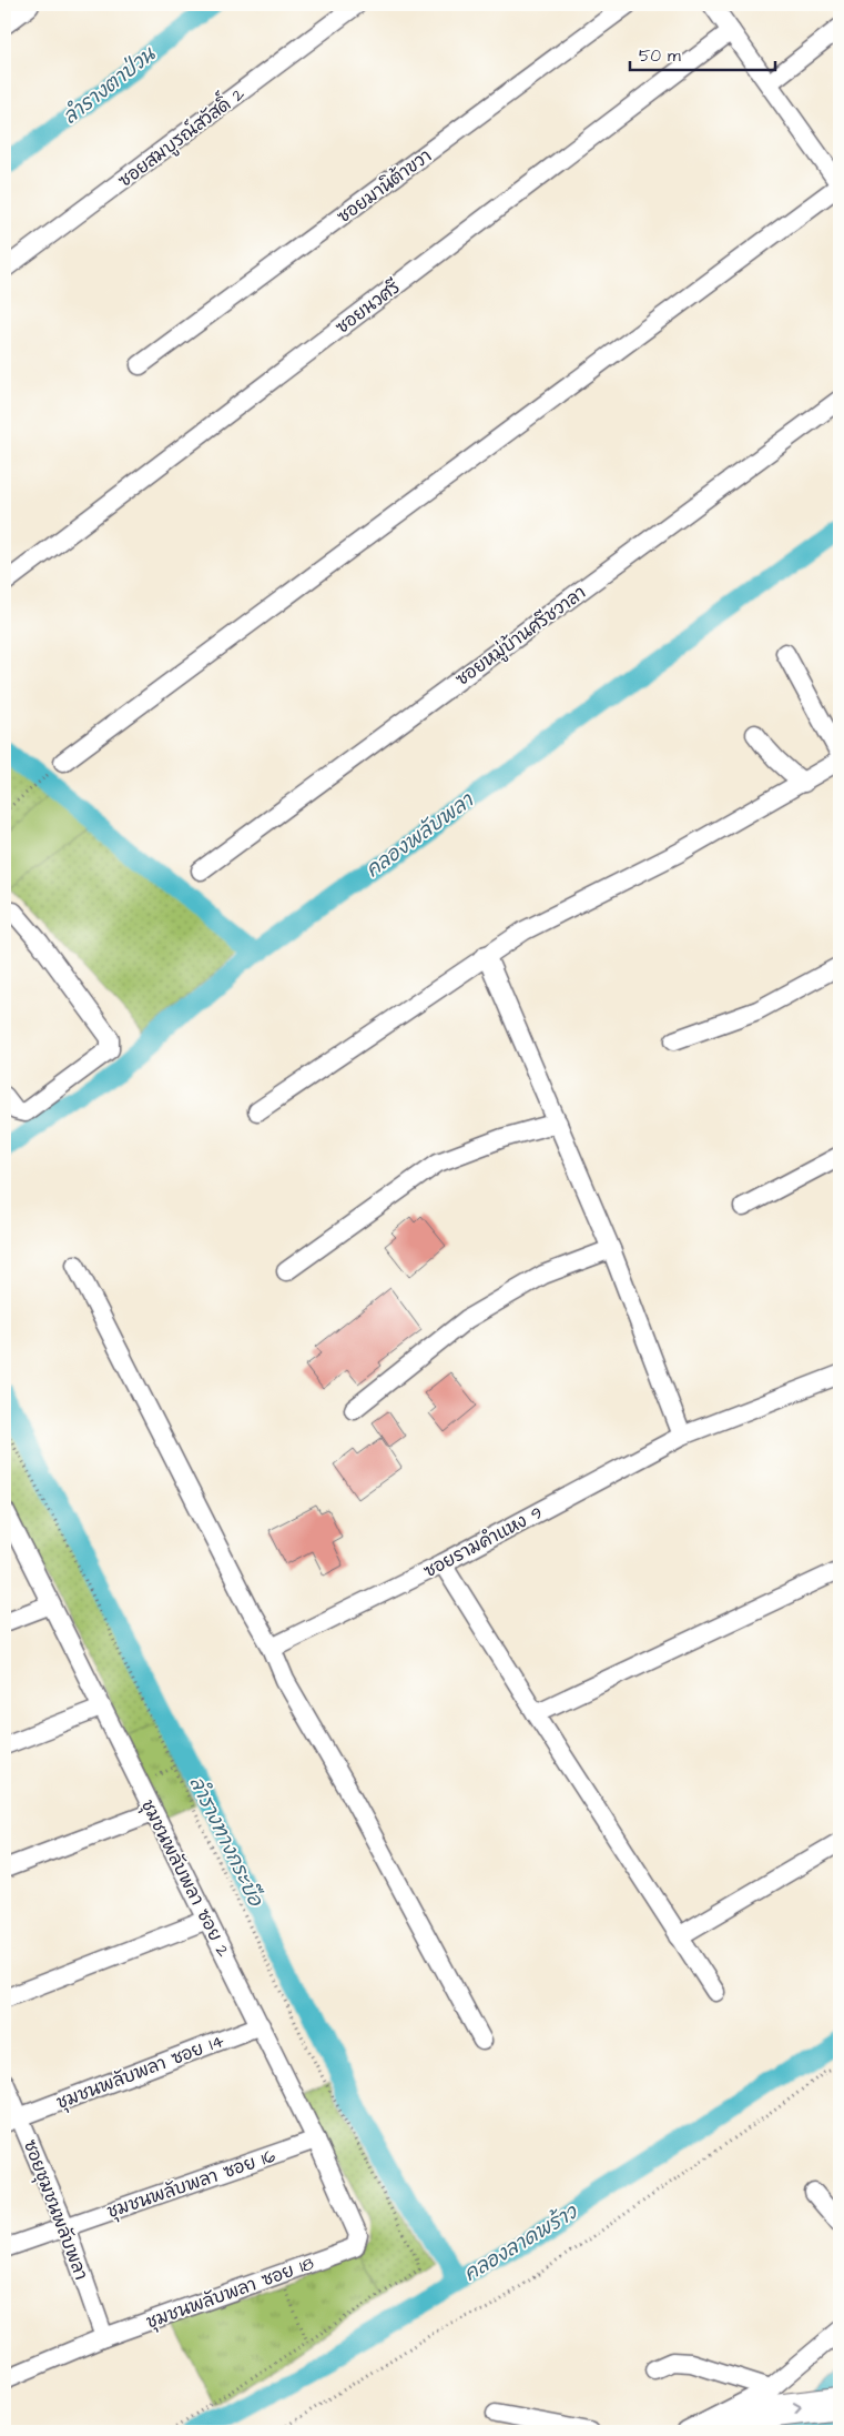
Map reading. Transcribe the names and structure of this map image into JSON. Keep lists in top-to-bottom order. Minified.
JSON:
{"streets":{"street":["ซอยสมบูรณ์สวัสดิ์ 2","ซอยมานิต้าขวา","ซอยนวศรี","ซอยหมู่บ้านศรีชวาลา","ซอยรามคำแหง 9","ชุมชนพลับพลา ซอย 2","ชุมชนพลับพลา ซอย 14","ชุมชนพลับพลา ซอย 16","ซอยชุมชนพลับพลา","ชุมชนพลับพลา ซอย 18"]},"crossings":[["ชุมชนพลับพลา ซอย 2","ชุมชนพลับพลา ซอย 14"],["ชุมชนพลับพลา ซอย 2","ชุมชนพลับพลา ซอย 16"],["ชุมชนพลับพลา ซอย 2","ชุมชนพลับพลา ซอย 18"],["ชุมชนพลับพลา ซอย 14","ซอยชุมชนพลับพลา"],["ชุมชนพลับพลา ซอย 16","ซอยชุมชนพลับพลา"],["ซอยชุมชนพลับพลา","ชุมชนพลับพลา ซอย 18"]],"water":["ลำรางตาป่วน","คลองพลับพลา","ลำรางทางกระบือ","คลองลาดพร้าว"],"scale_bar":"50 m"}
